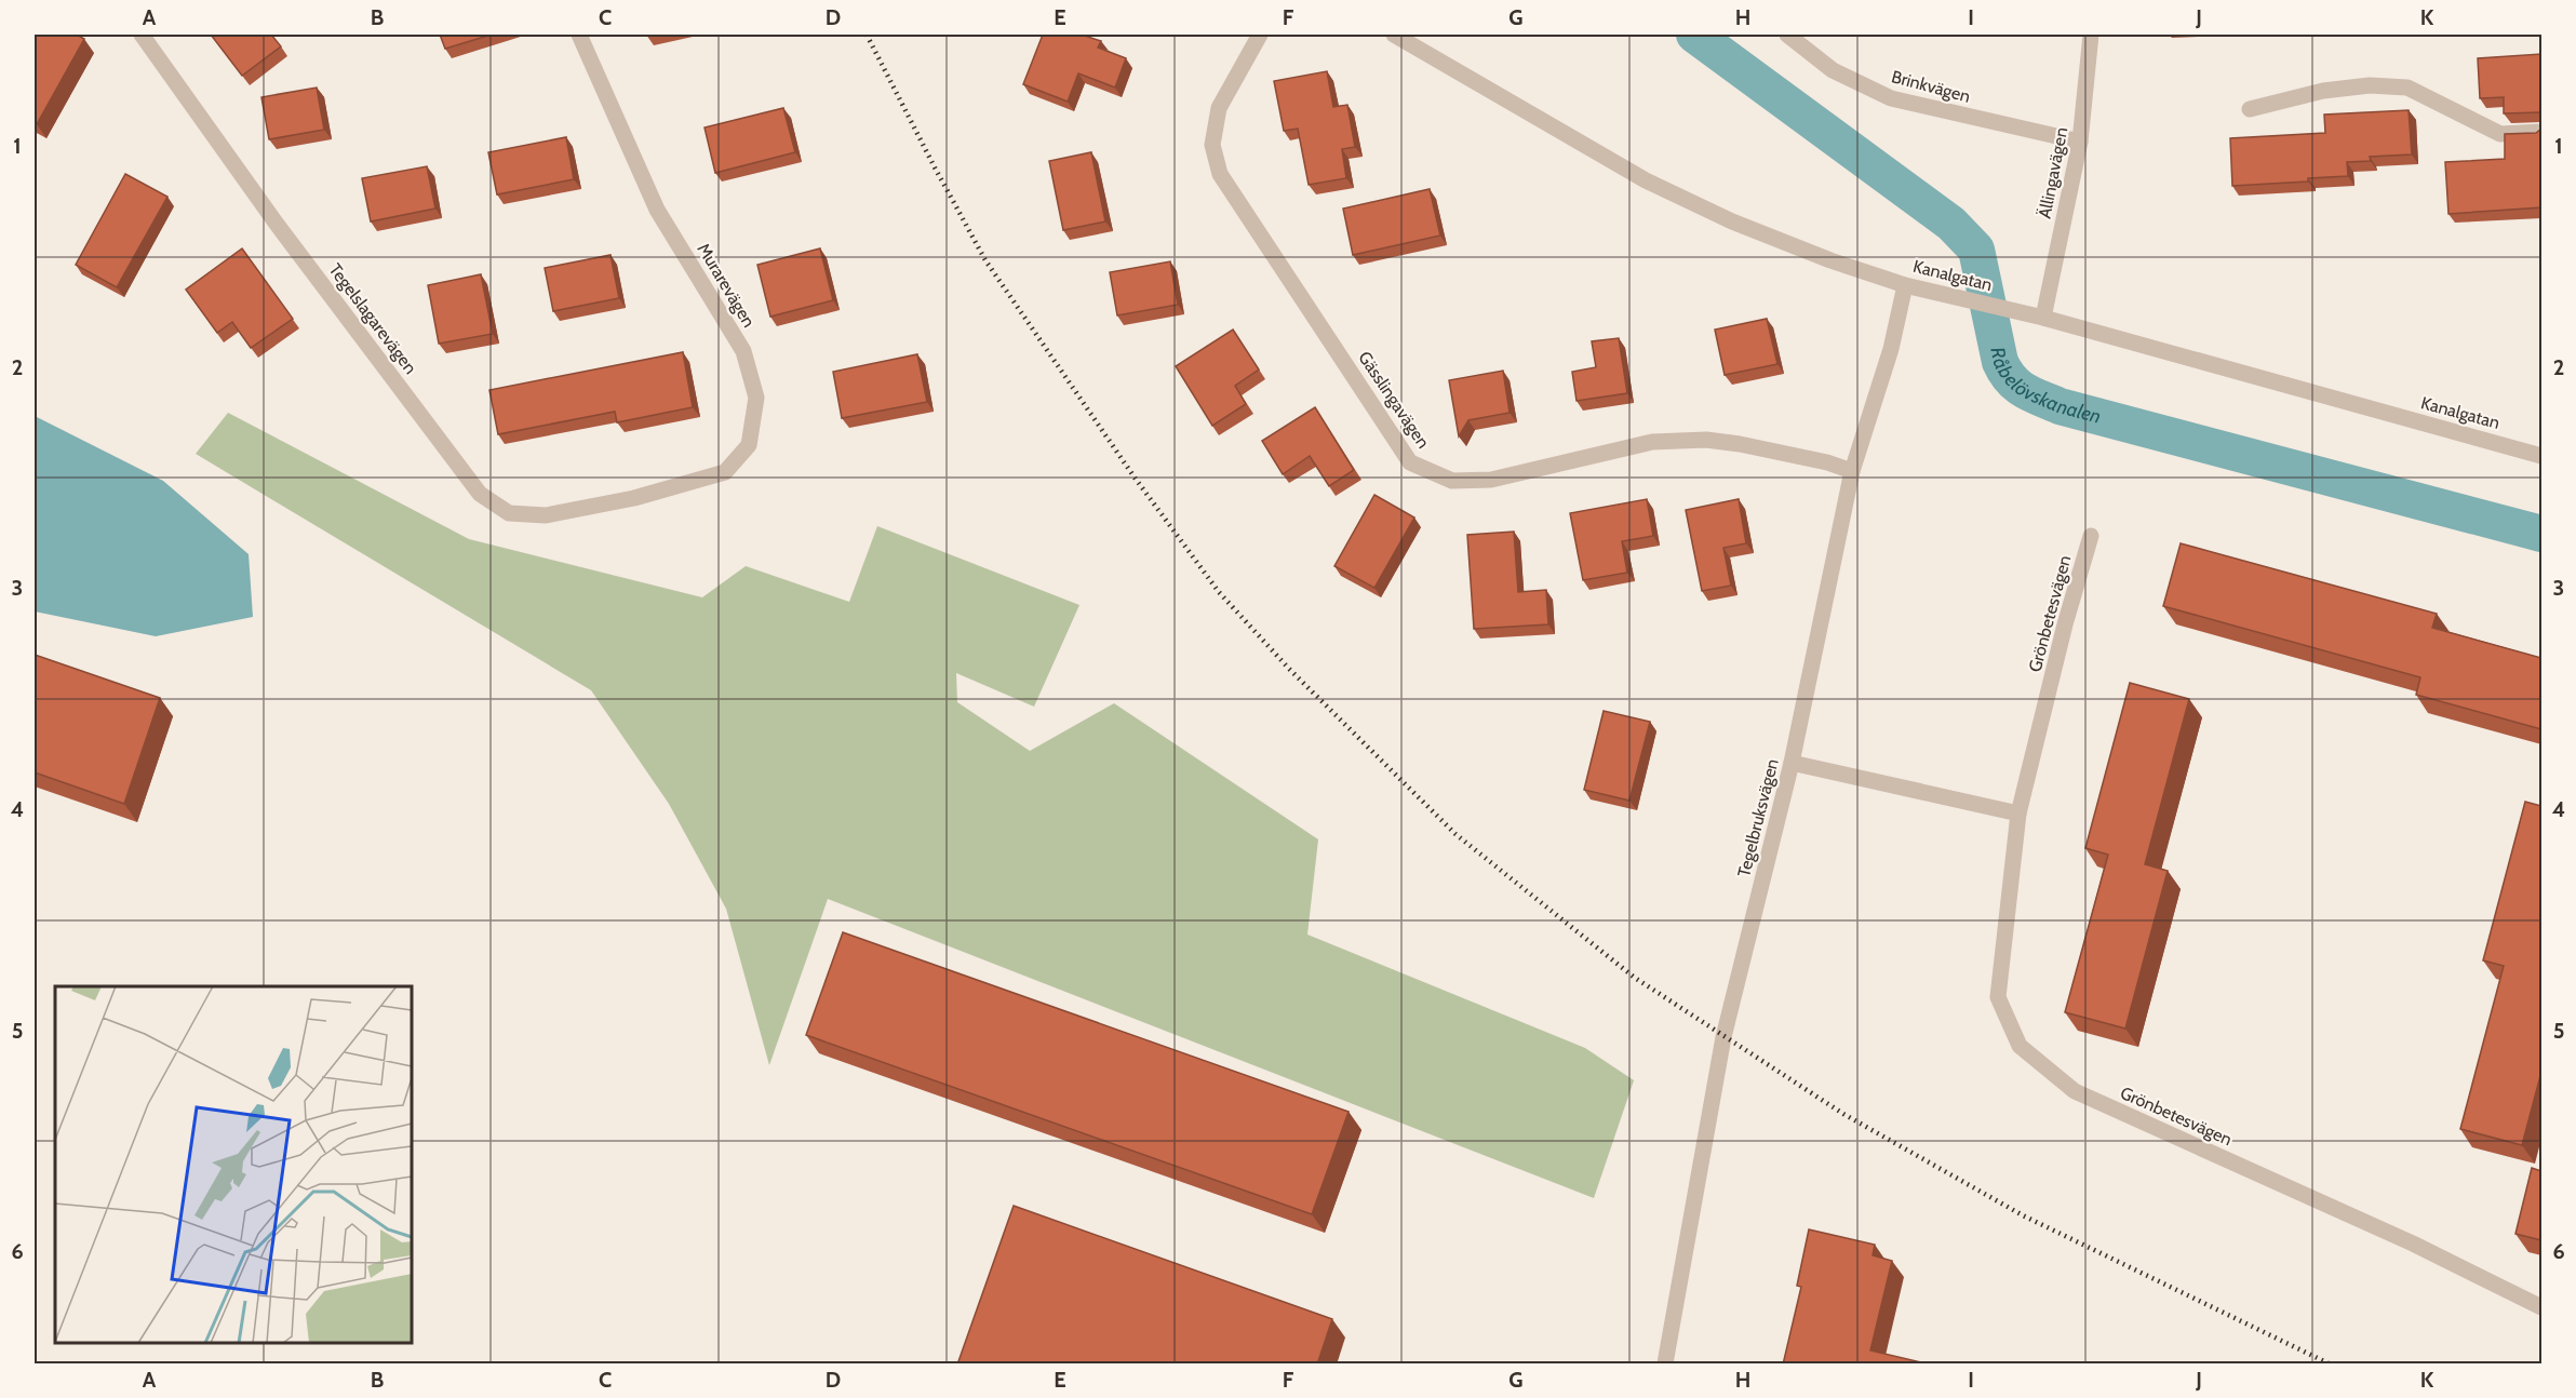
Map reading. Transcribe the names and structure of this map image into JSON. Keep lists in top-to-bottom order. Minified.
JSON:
{"streets":{"street":["Brinkvägen","Ällingavägen","Kanalgatan","Murarevägen","Tegelslagarevägen","Gässlingavägen","Grönbetesvägen","Tegelbruksvägen"]},"crossings":[["Brinkvägen","Ällingavägen"],["Ällingavägen","Kanalgatan"],["Kanalgatan","Tegelbruksvägen"],["Murarevägen","Tegelslagarevägen"],["Gässlingavägen","Tegelbruksvägen"]],"water":["Råbelövskanalen"],"grid":{"columns":["A","B","C","D","E","F","G","H","I","J","K"],"rows":["1","2","3","4","5","6"]}}
